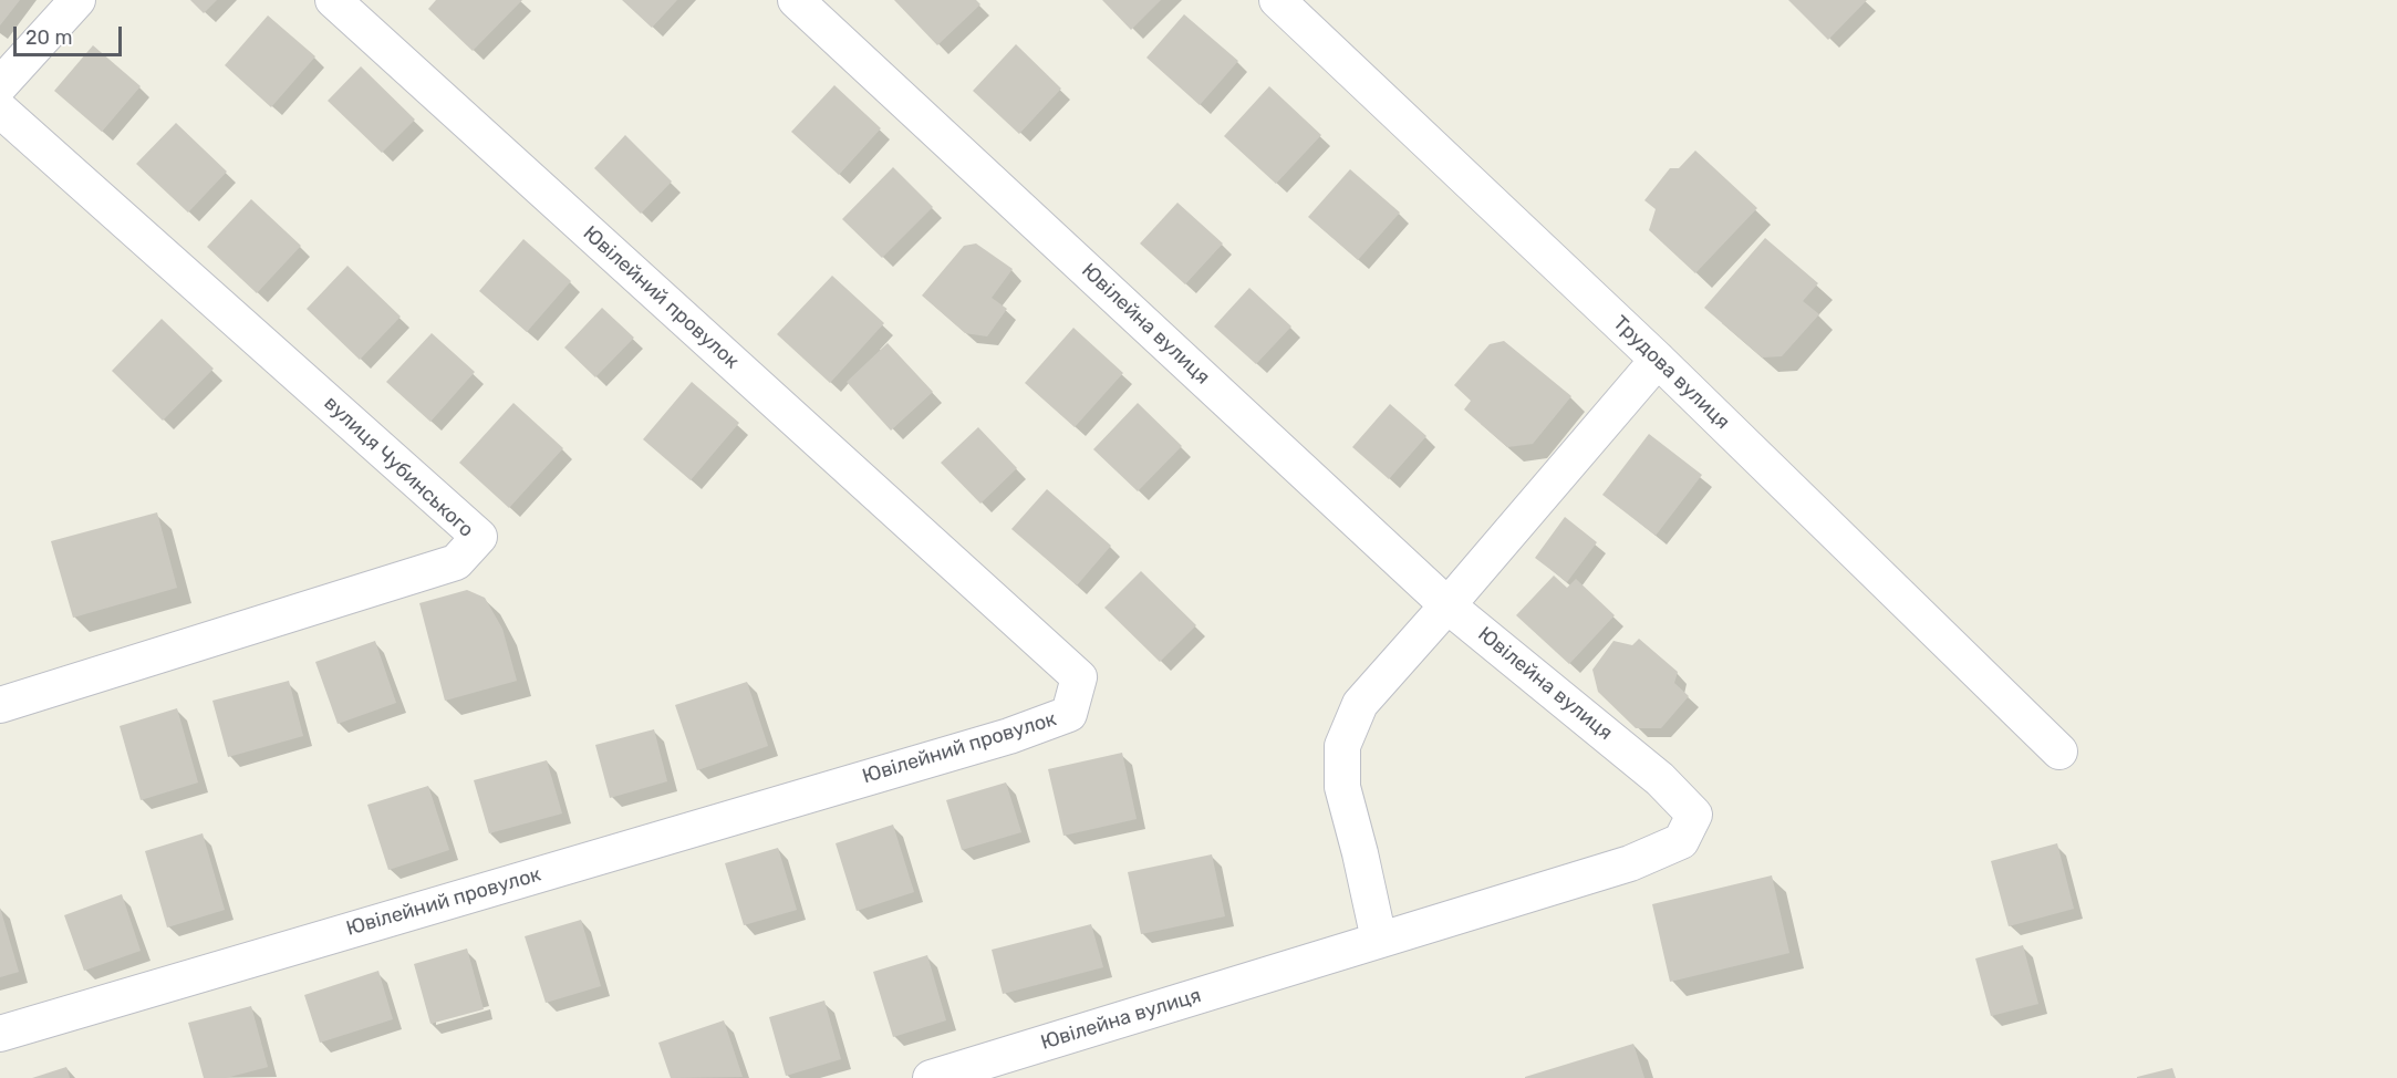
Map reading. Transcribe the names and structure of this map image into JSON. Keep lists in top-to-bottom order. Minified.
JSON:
{"streets":{"street":["Ювілейний провулок","Ювілейна вулиця","Трудова вулиця","вулиця Чубинського"]},"scale_bar":"20 m"}
